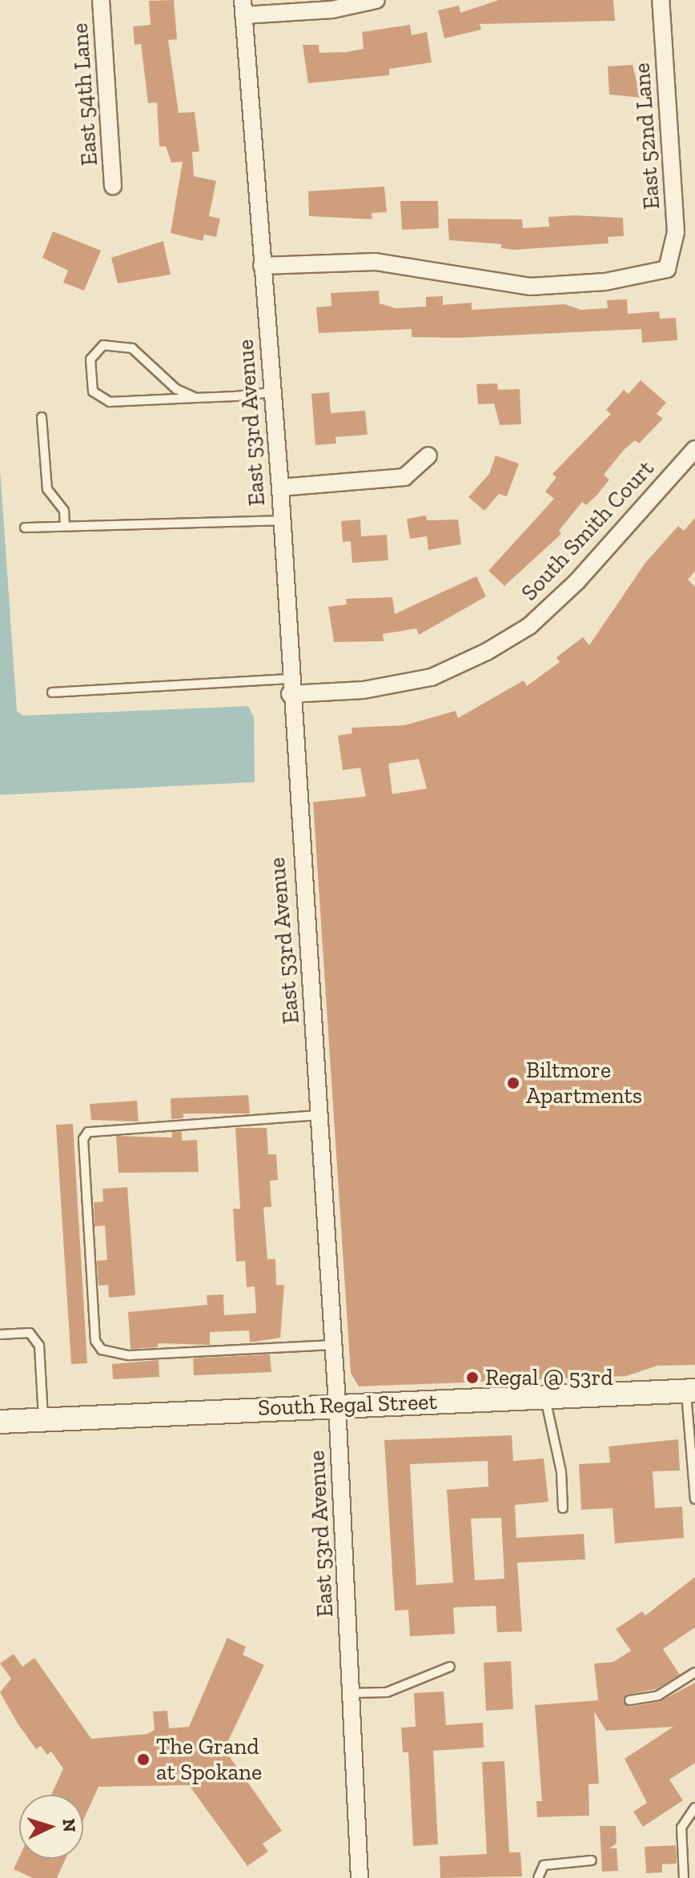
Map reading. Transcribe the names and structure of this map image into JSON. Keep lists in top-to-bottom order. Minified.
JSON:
{"streets":{"main road":["South Regal Street"],"street":["East 54th Lane","East 52nd Lane","East 53rd Avenue","South Smith Court"]},"crossings":[["East 52nd Lane","East 53rd Avenue"],["East 53rd Avenue","South Smith Court"],["East 53rd Avenue","South Regal Street"]],"places":["Biltmore Apartments","Regal @ 53rd","The Grand at Spokane"],"north":"right"}
